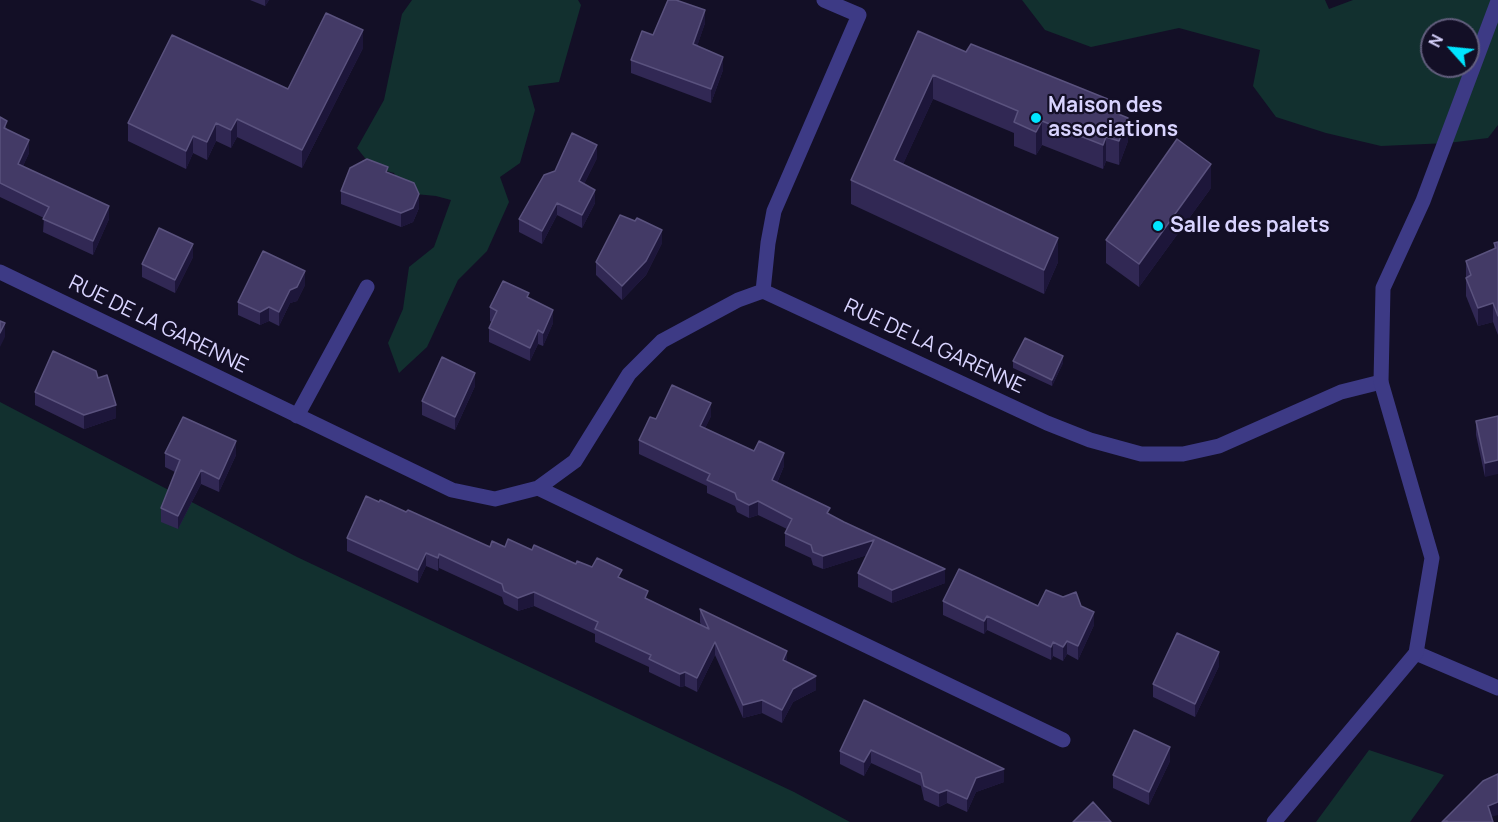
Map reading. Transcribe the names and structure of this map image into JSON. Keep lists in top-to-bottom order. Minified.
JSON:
{"streets":{"street":["RUE DE LA GARENNE"]},"places":["Maison des associations","Salle des palets"],"north":"top left"}
